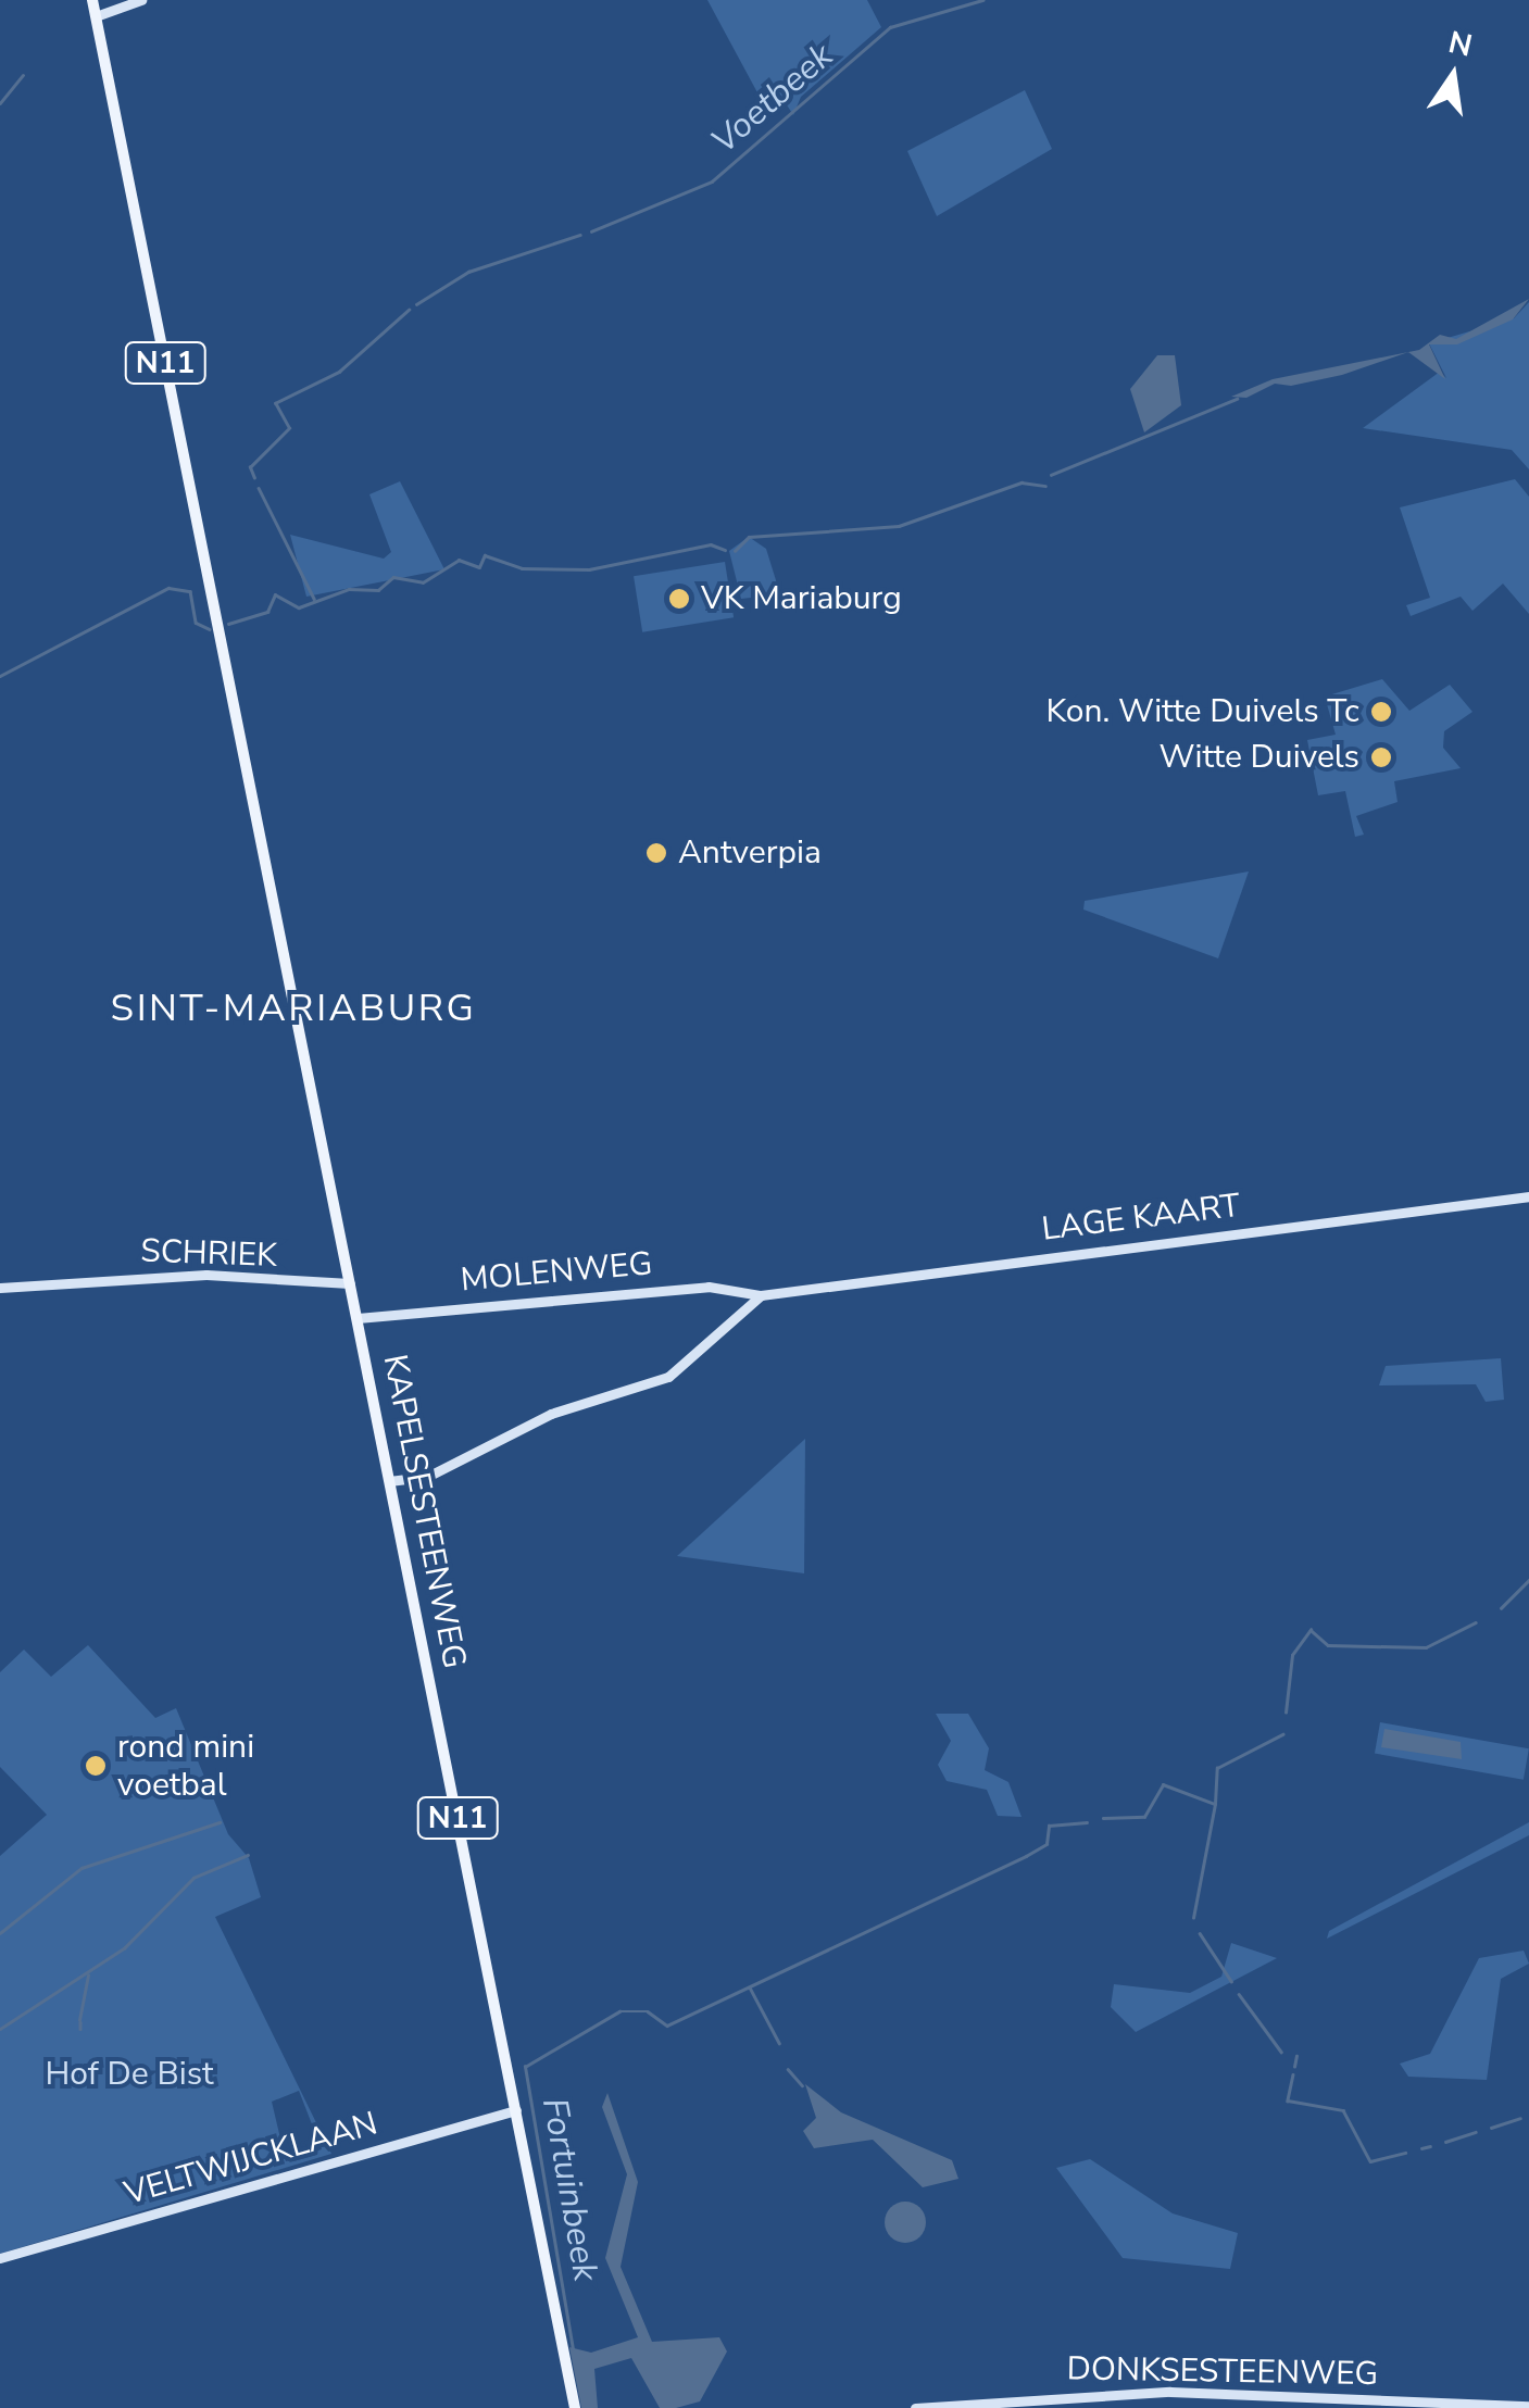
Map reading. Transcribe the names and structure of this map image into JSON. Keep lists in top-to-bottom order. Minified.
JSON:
{"streets":{"main road":["N11","KAPELSESTEENWEG"],"street":["LAGE KAART","SCHRIEK","MOLENWEG","VELTWIJCKLAAN","DONKSESTEENWEG"]},"crossings":[["N11","KAPELSESTEENWEG"],["LAGE KAART","MOLENWEG"],["SCHRIEK","KAPELSESTEENWEG"],["MOLENWEG","KAPELSESTEENWEG"],["KAPELSESTEENWEG","VELTWIJCKLAAN"]],"districts":["SINT-MARIABURG"],"water":["Voetbeek","Fortuinbeek"],"parks":["Hof De Bist"],"places":["VK Mariaburg","Kon. Witte Duivels Tc","Witte Duivels","Antverpia","rond mini voetbal"],"north":"top"}
